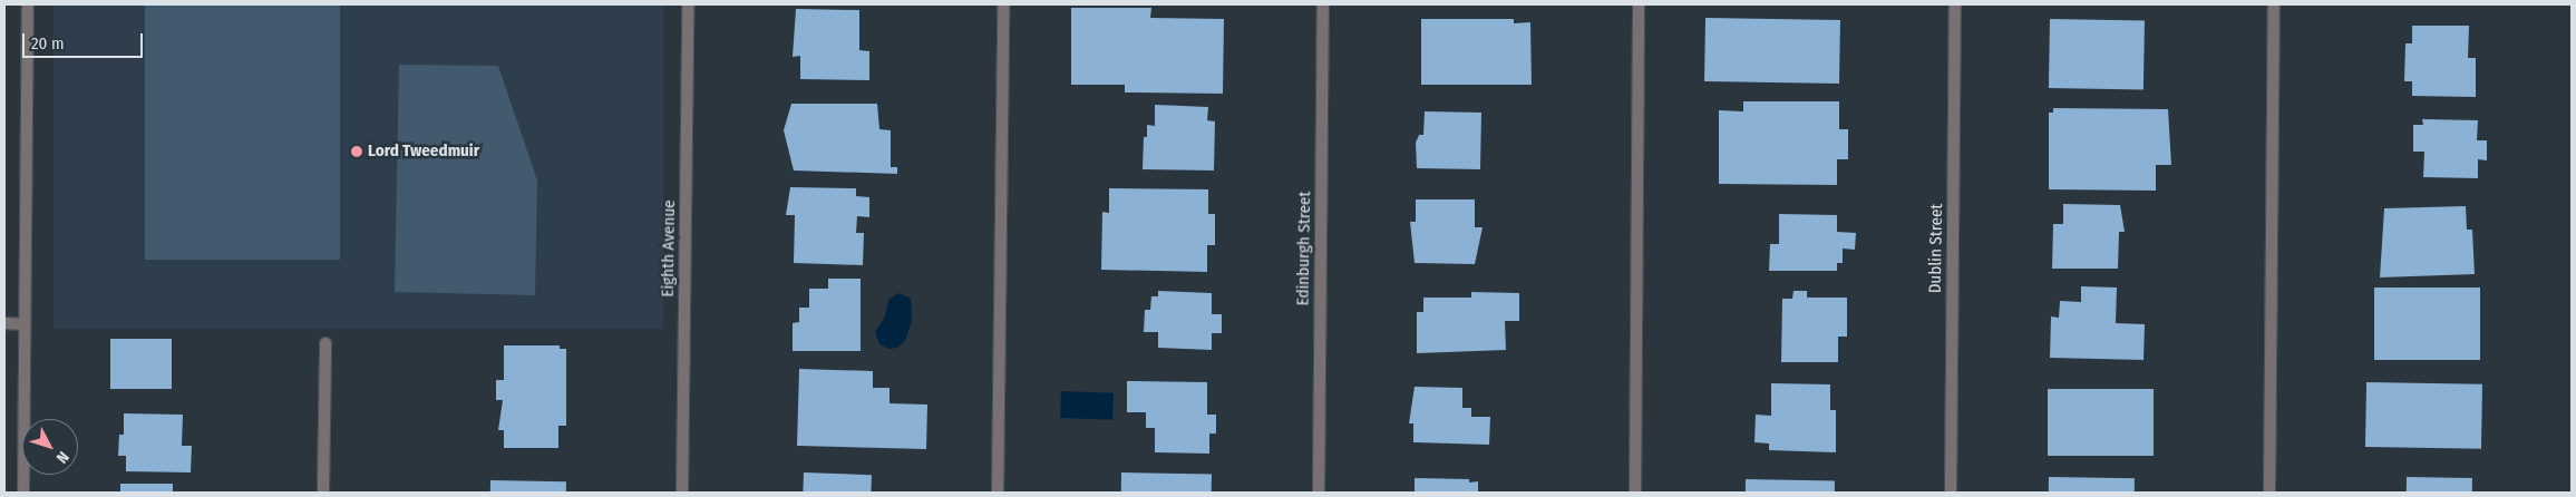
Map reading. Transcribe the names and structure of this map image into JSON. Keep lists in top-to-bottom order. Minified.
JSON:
{"streets":{"street":["Eighth Avenue","Edinburgh Street","Dublin Street"]},"places":["Lord Tweedmuir"],"scale_bar":"20 m","north":"bottom right"}
